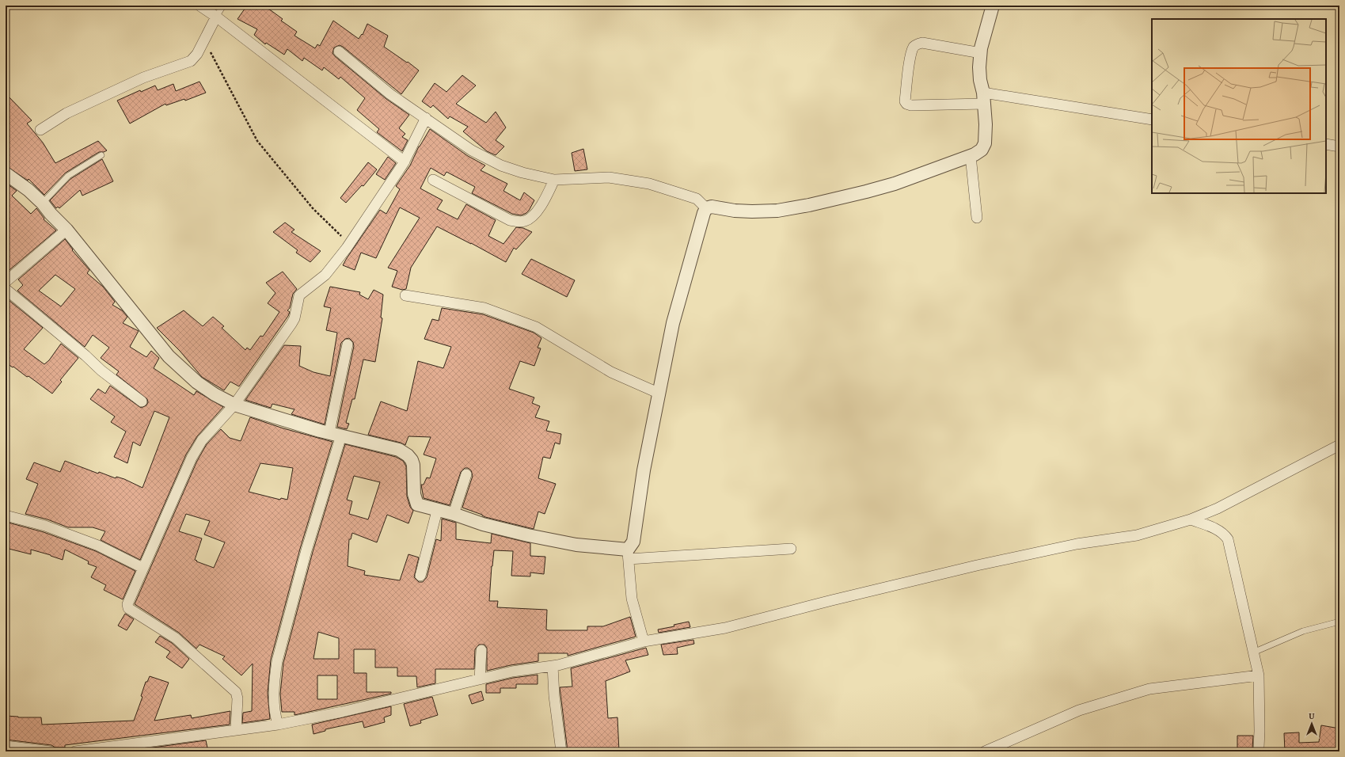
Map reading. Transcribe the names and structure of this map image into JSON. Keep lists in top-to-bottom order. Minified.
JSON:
{"north":"top"}
